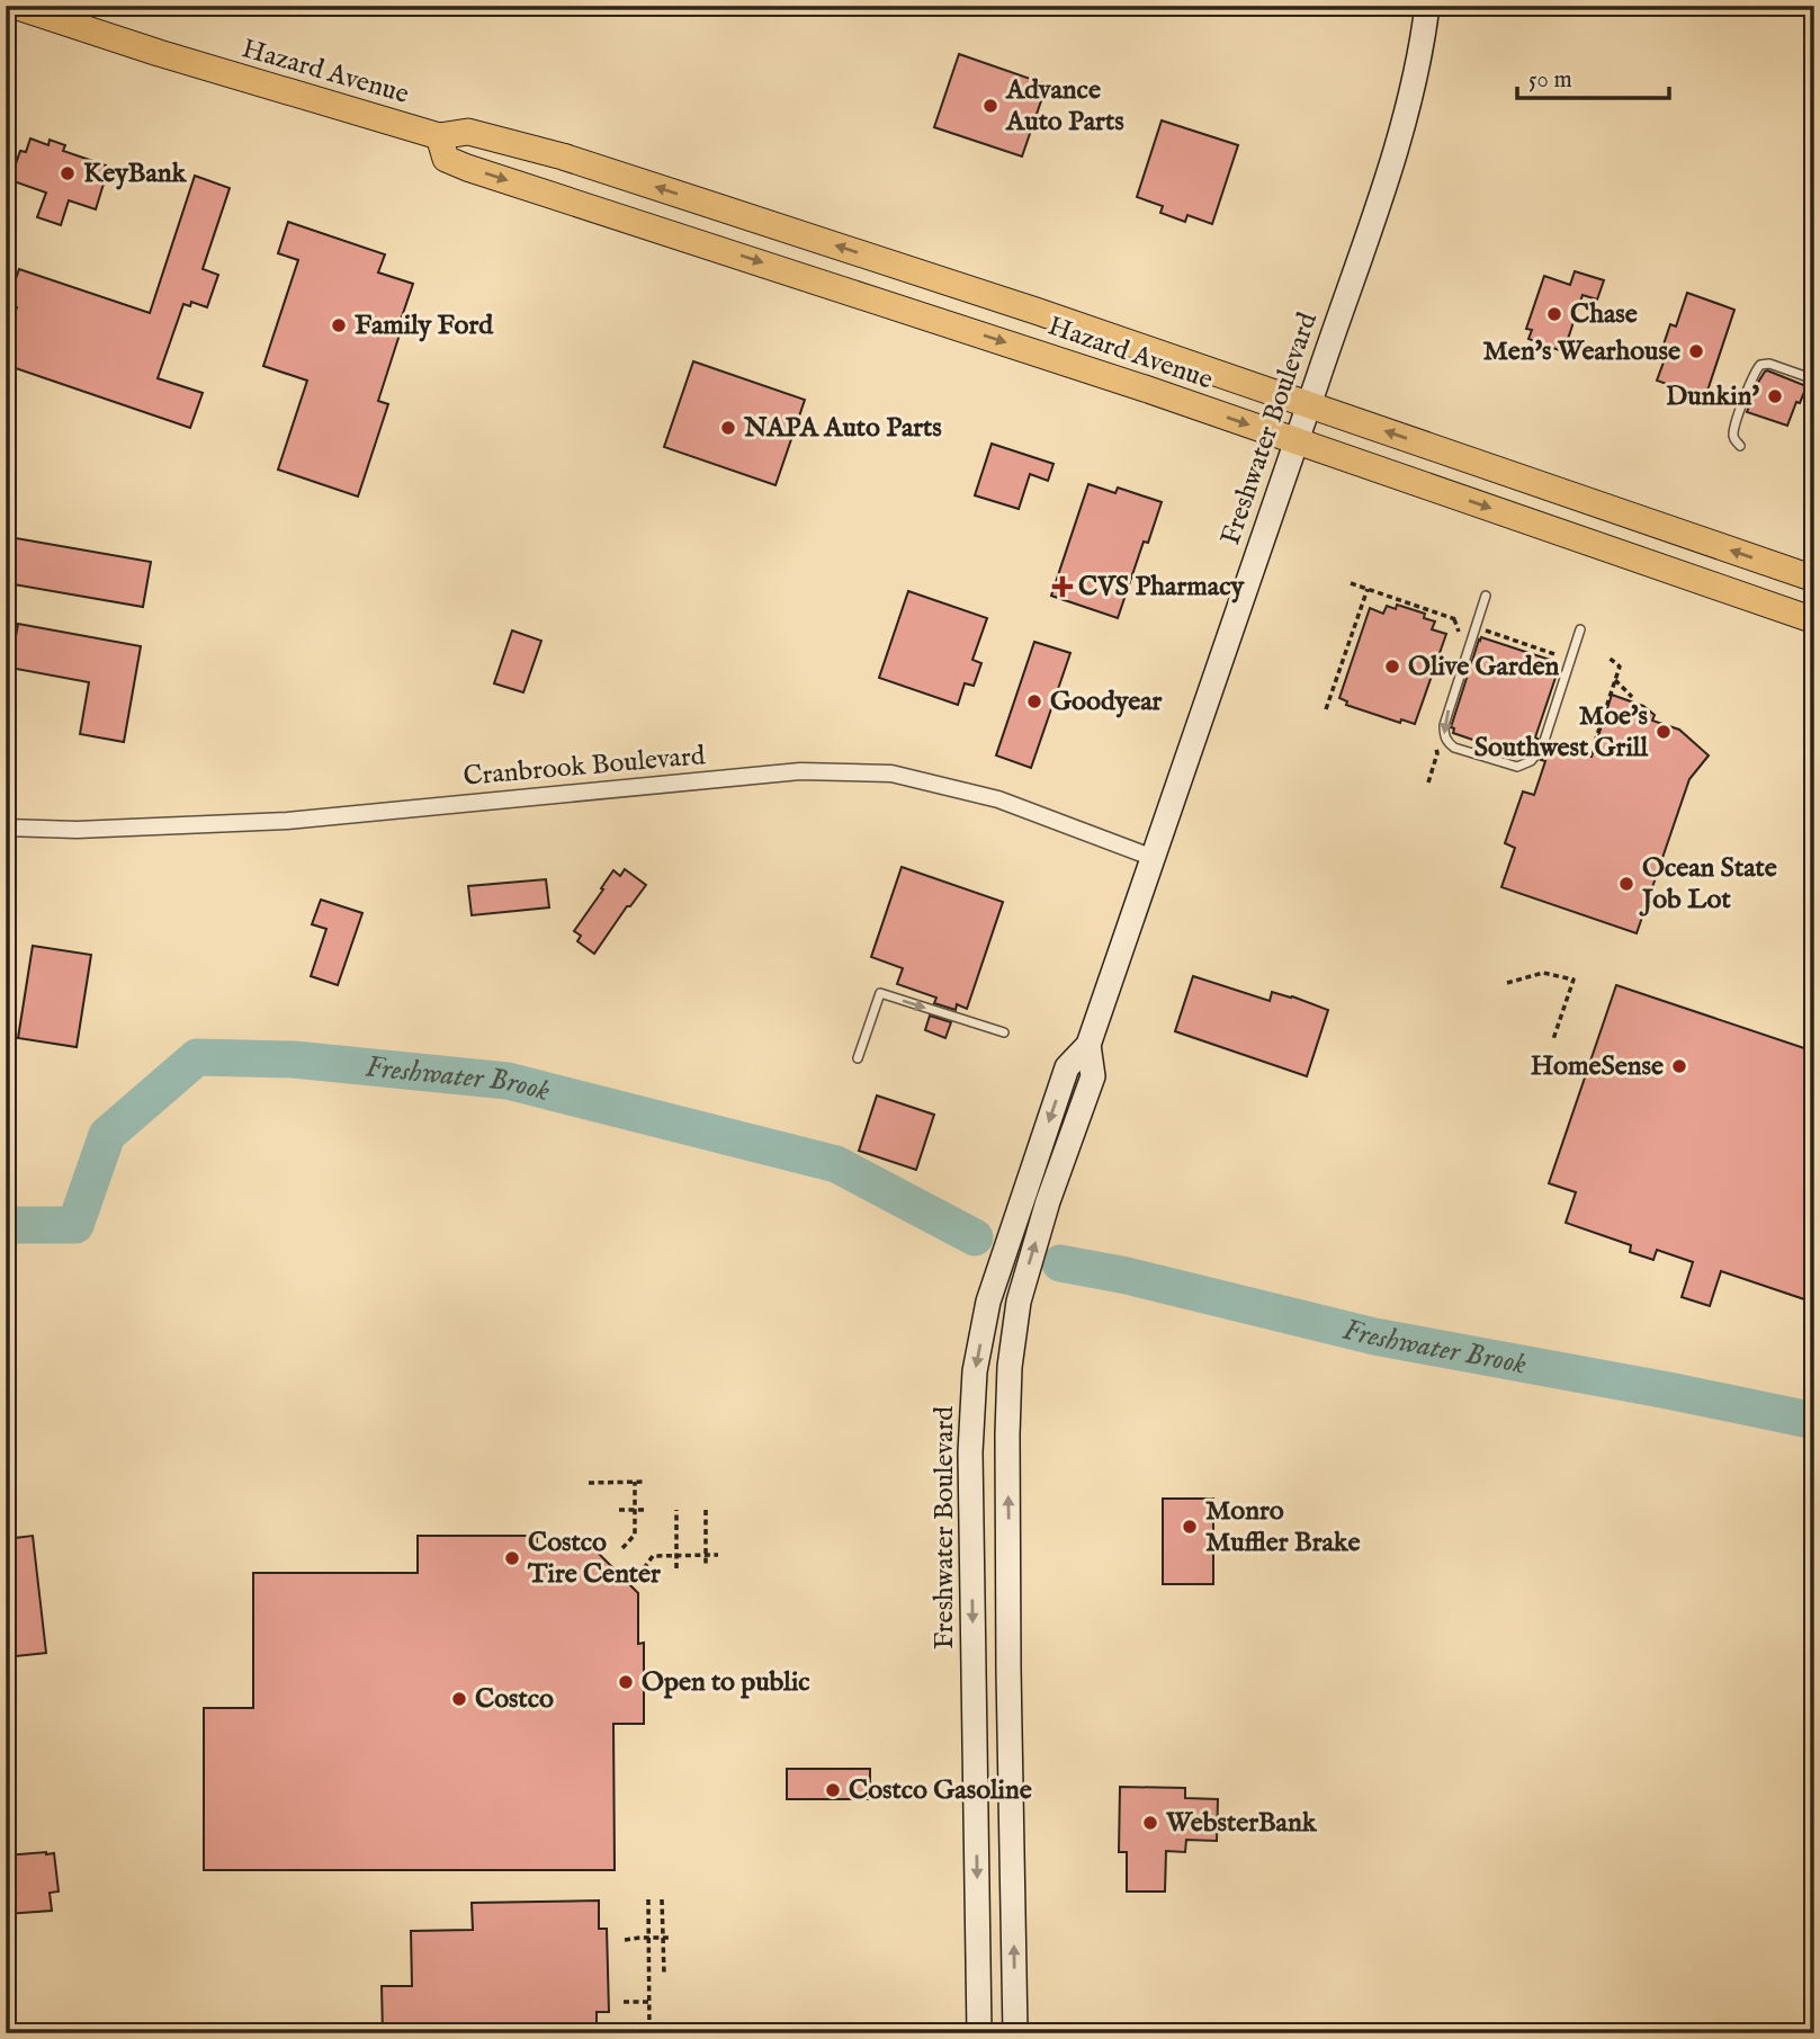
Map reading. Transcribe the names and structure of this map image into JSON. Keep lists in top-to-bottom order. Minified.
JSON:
{"streets":{"main road":["Hazard Avenue"],"street":["Freshwater Boulevard","Cranbrook Boulevard"]},"crossings":[["Hazard Avenue","Freshwater Boulevard"],["Freshwater Boulevard","Cranbrook Boulevard"]],"water":["Freshwater Brook"],"places":{"other":["Advance Auto Parts","KeyBank","Chase","Family Ford","Men's Wearhouse","Dunkin'","NAPA Auto Parts","Olive Garden","Goodyear","Moe's Southwest Grill","Ocean State Job Lot","HomeSense","Monro Muffler Brake","Costco Tire Center","Open to public","Costco","Costco Gasoline","WebsterBank"],"health":["CVS Pharmacy"]},"scale_bar":"50 m"}
